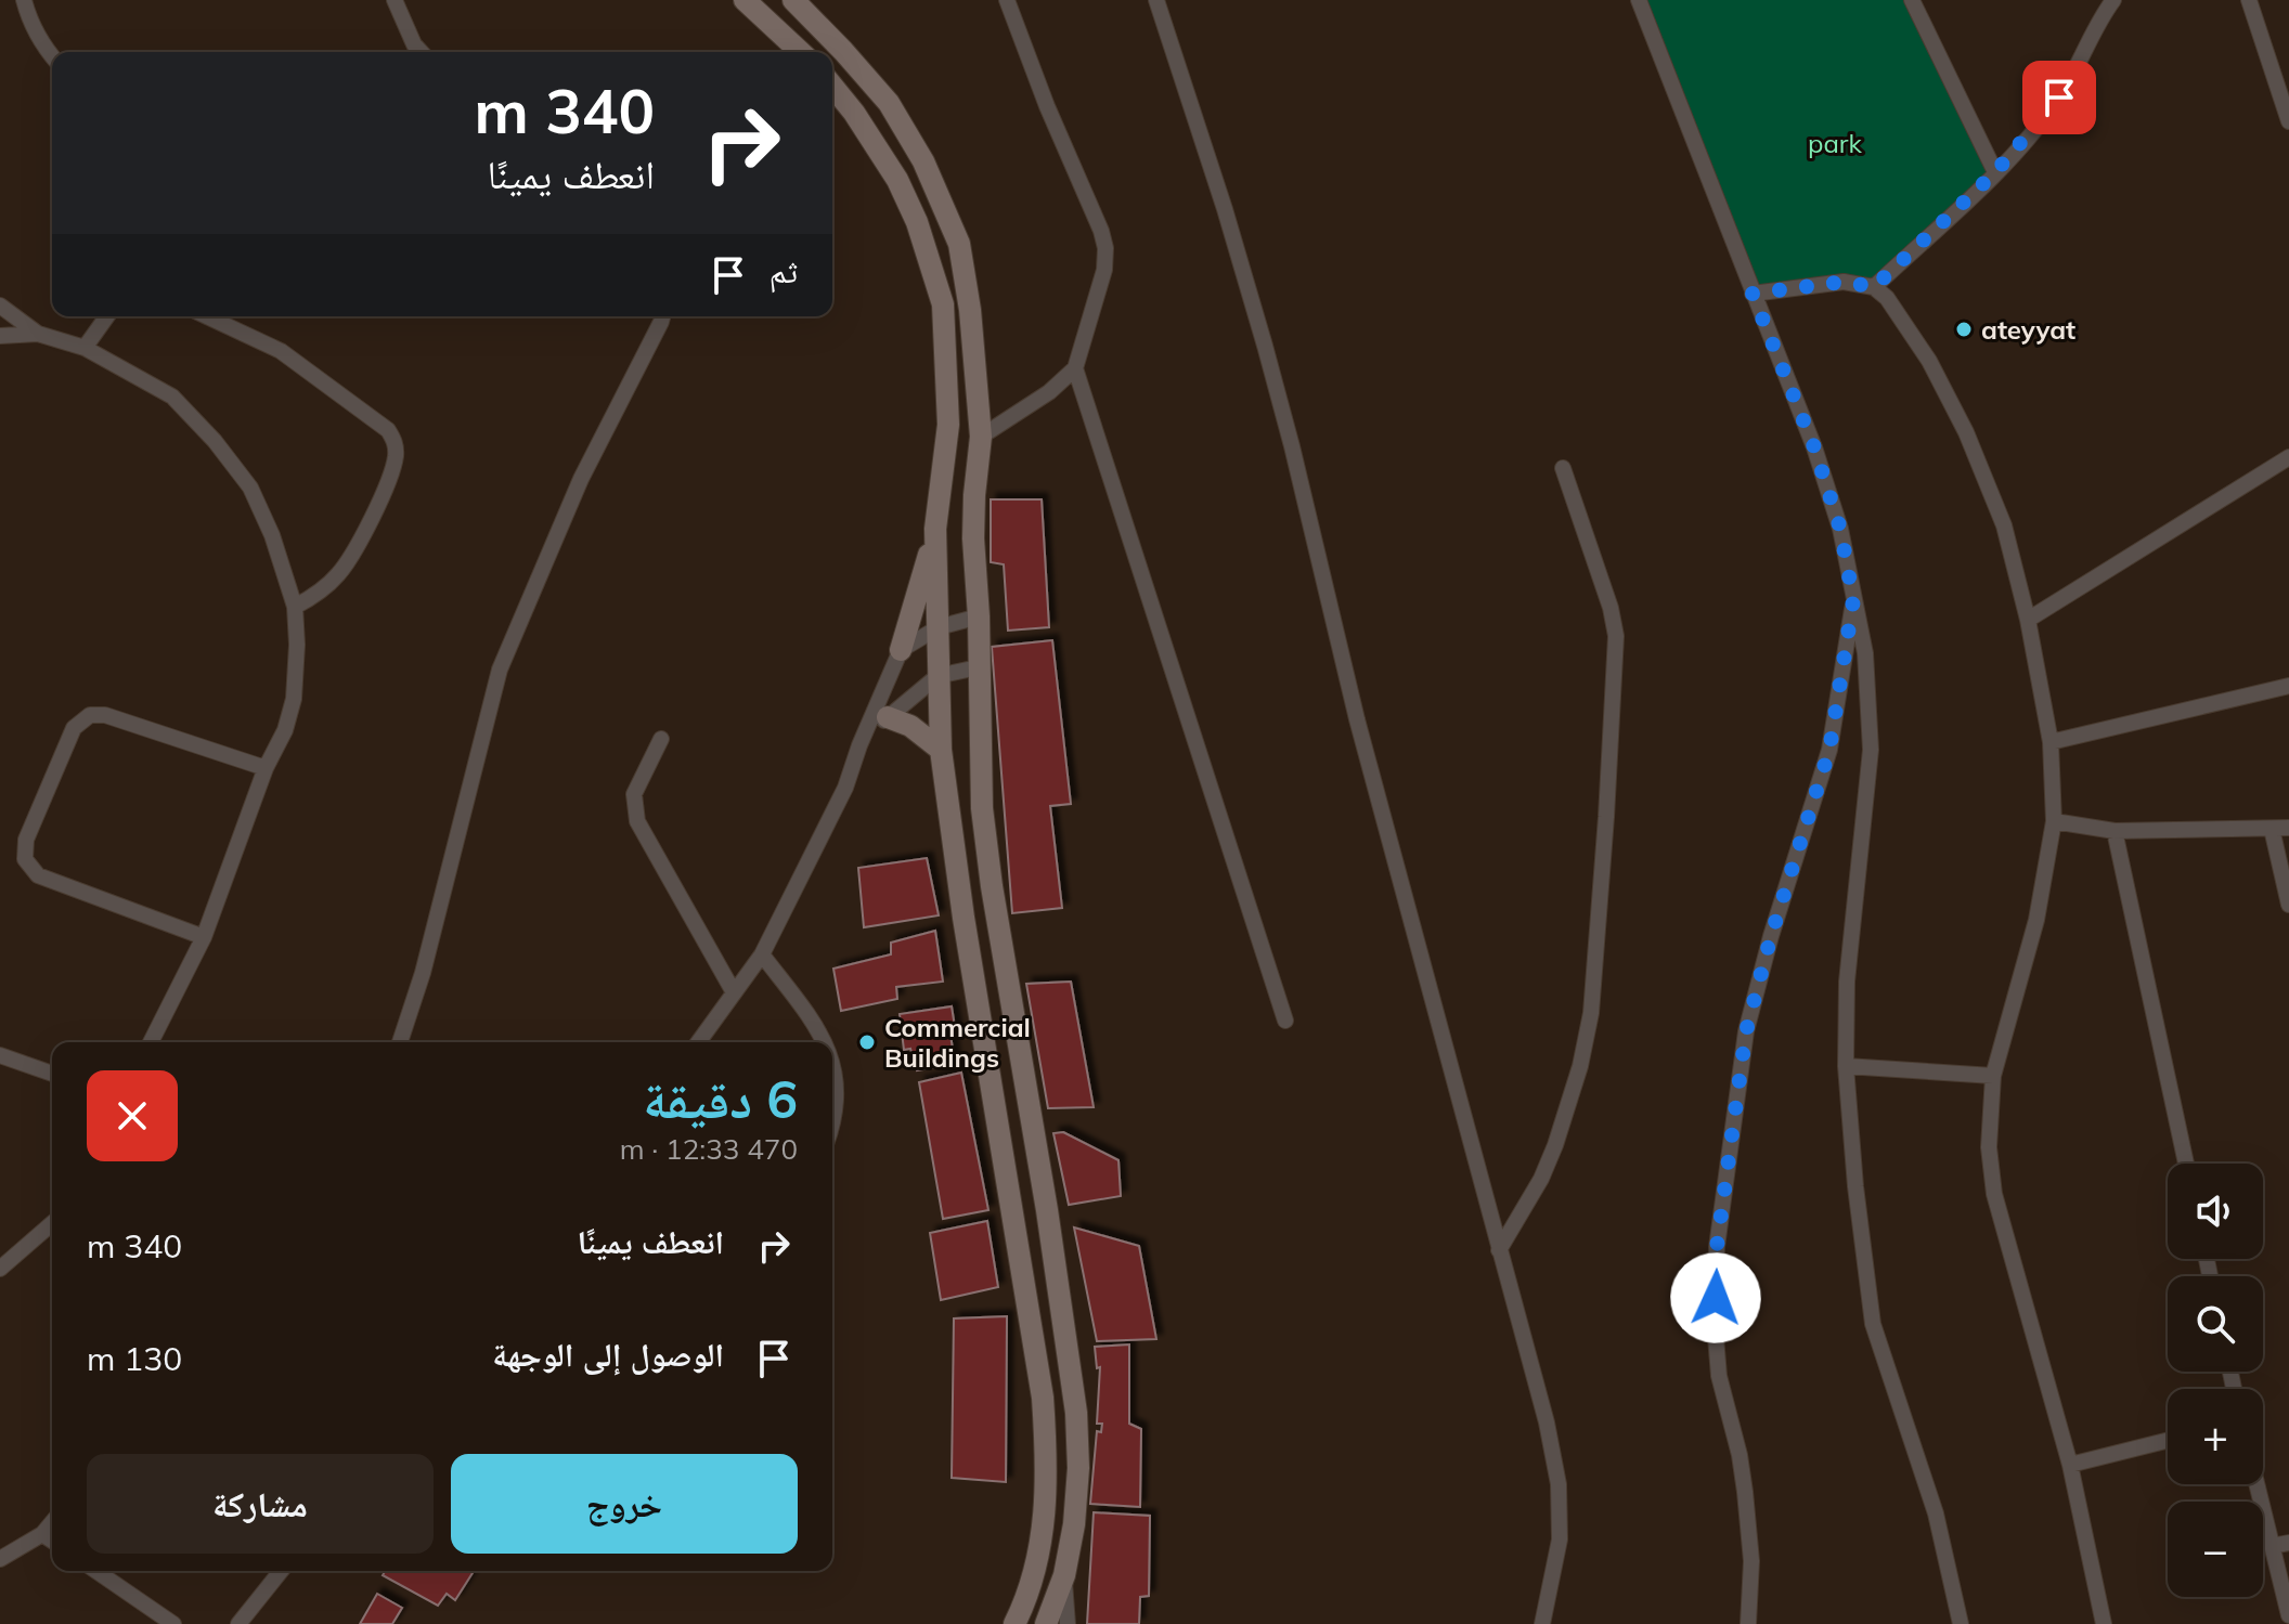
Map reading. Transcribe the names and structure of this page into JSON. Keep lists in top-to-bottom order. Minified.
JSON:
{"parks":["park"],"places":["ateyyat","Commercial Buildings"],"page":{"turn":["340 m","انعطف يمينًا"],"then":"ثم","heading":["6 دقيقة","470 m · 12:33"],"map_buttons":["+","−"],"list":[{"name":"انعطف يمينًا","value":"340 m"},{"name":"الوصول إلى الوجهة","value":"130 m"}],"buttons":["خروج","مشاركة"]}}
